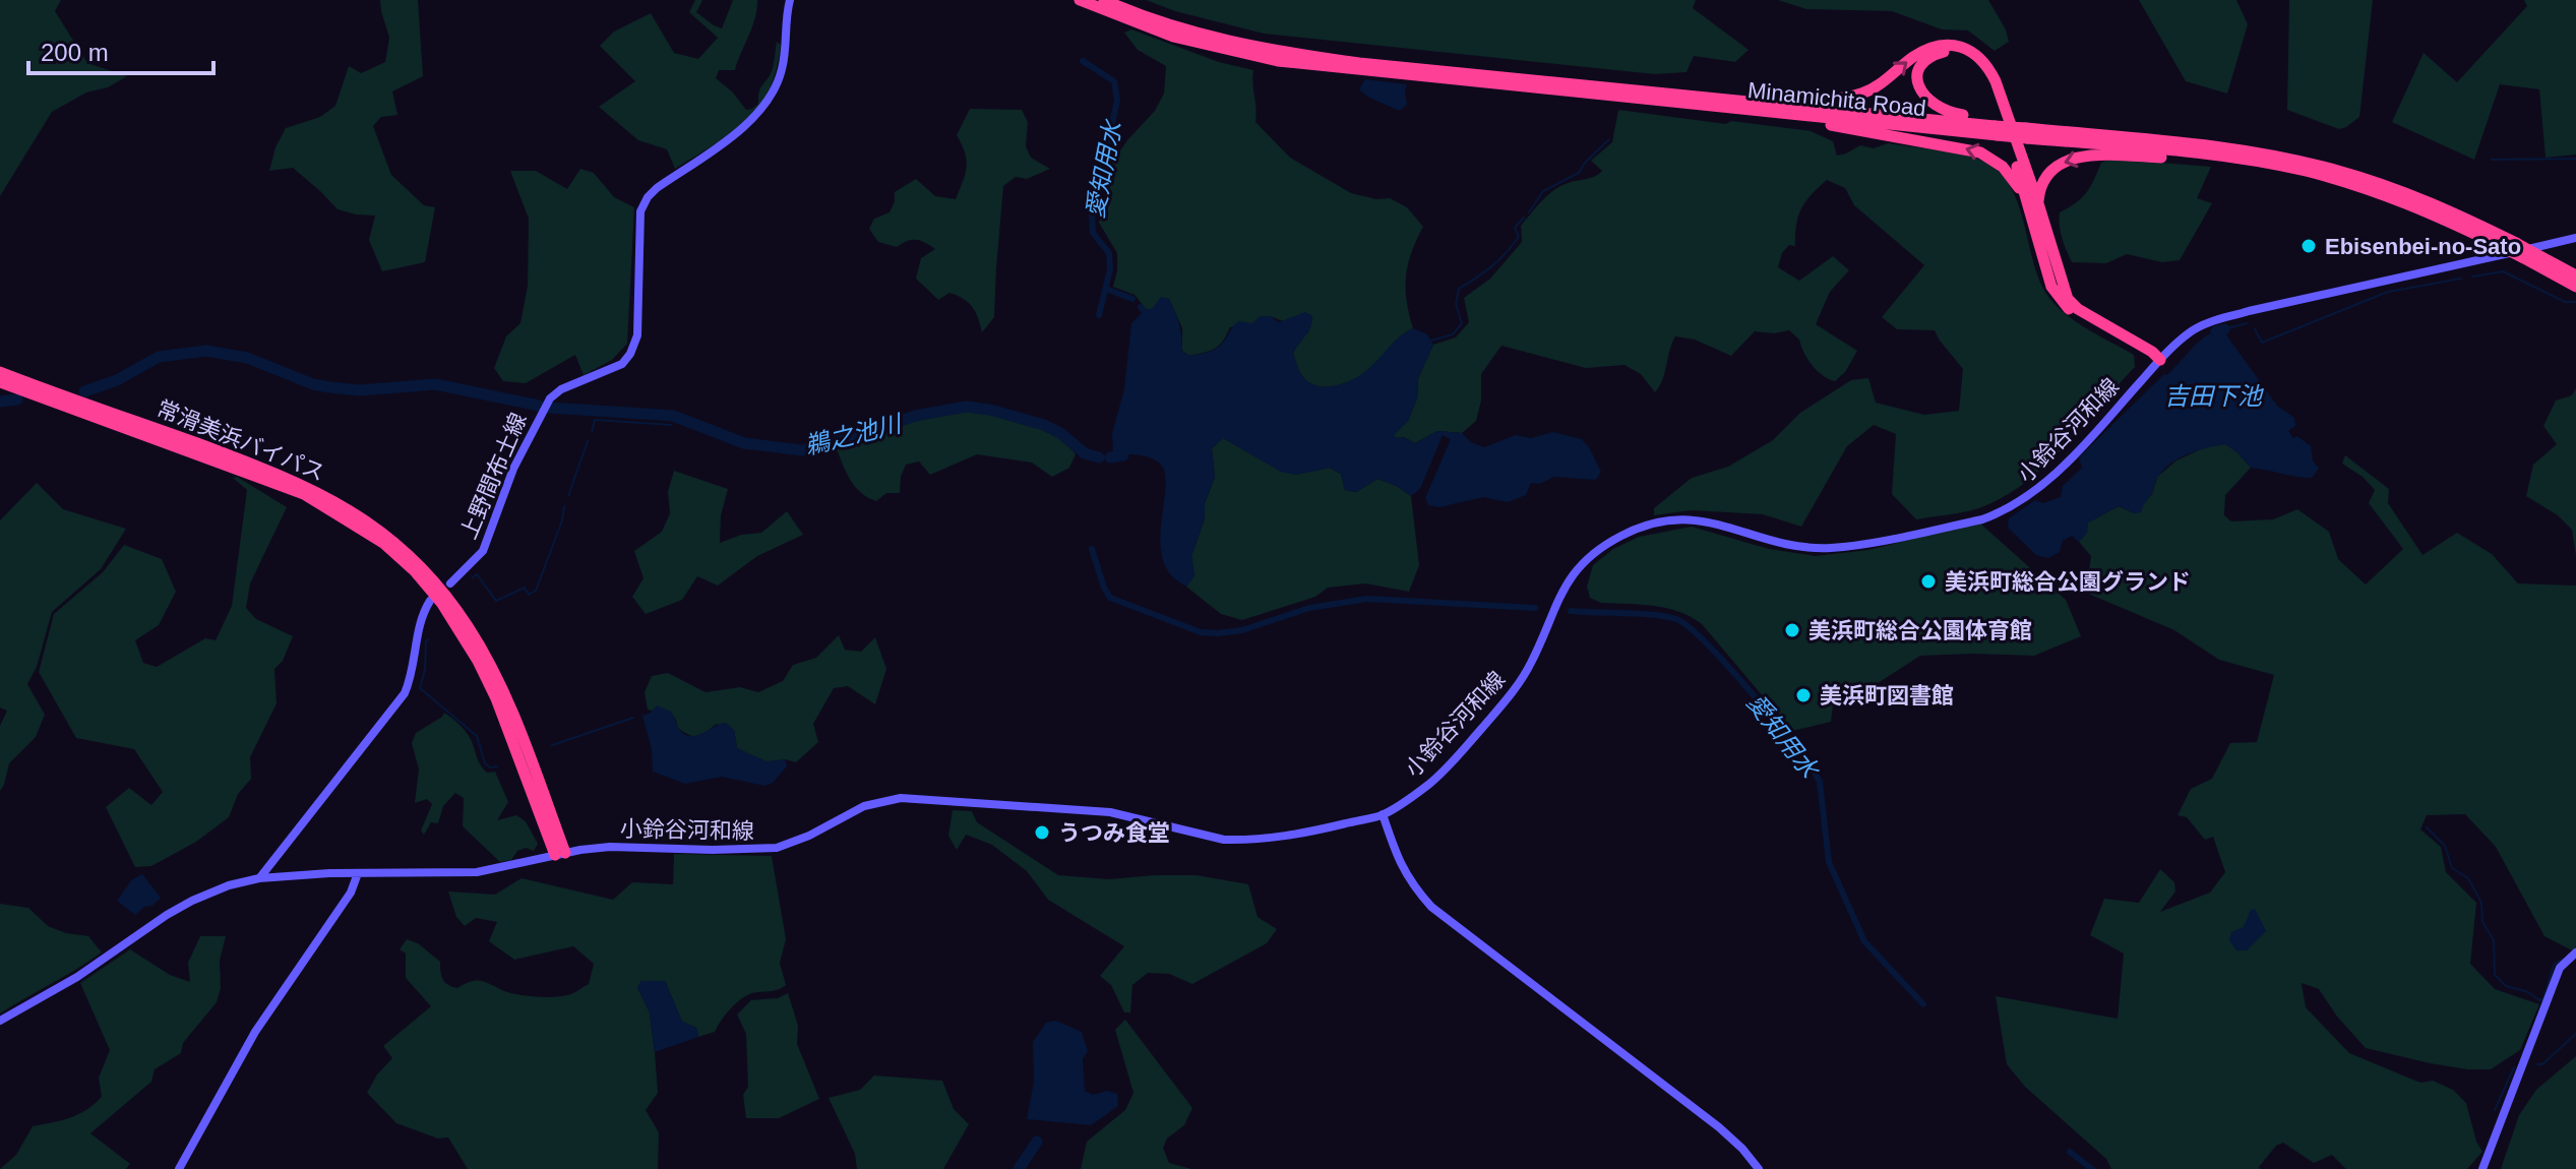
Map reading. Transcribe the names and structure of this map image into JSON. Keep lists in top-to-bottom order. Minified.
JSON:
{"streets":{"highway":["Minamichita Road","常滑美浜バイパス"],"main road":["小鈴谷河和線","上野間布土線"]},"crossings":[["小鈴谷河和線","常滑美浜バイパス"]],"water":["愛知用水","吉田下池","鵜之池川"],"places":["Ebisenbei-no-Sato","美浜町総合公園グランド","美浜町総合公園体育館","美浜町図書館","うつみ食堂"],"scale_bar":"200 m"}
